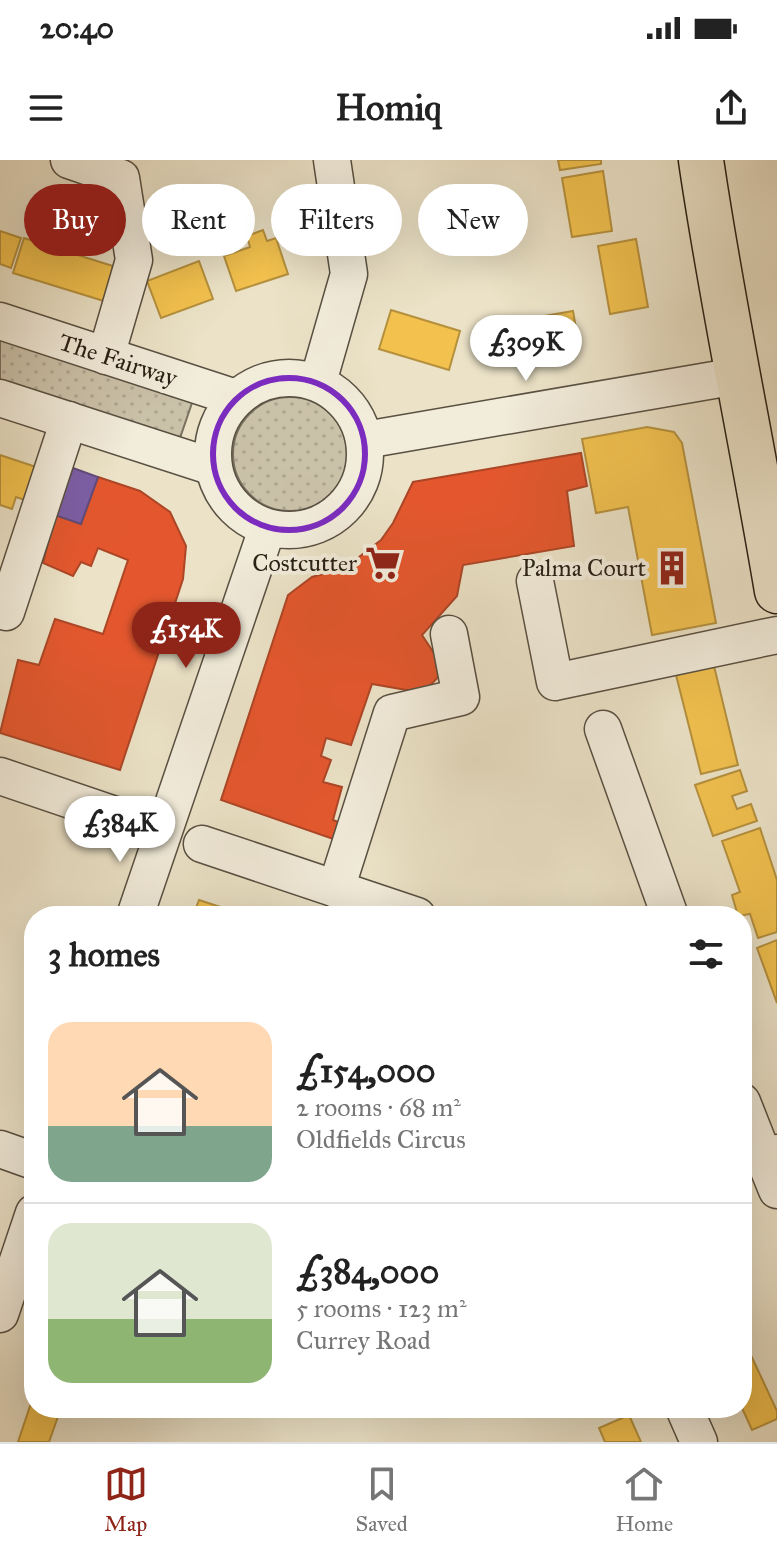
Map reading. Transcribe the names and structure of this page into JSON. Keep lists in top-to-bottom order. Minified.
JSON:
{"streets":{"street":["The Fairway"]},"places":{"supermarket":["Costcutter"],"building":["Palma Court"]},"page":{"status":"20:40","header":"Homiq","chip":["Buy","Rent","Filters","New"],"price":["£309K","£154K","£384K"],"heading":"3 homes","list":[{"name":"£154,000","note":"2 rooms · 68 m² · Oldfields Circus"},{"name":"£384,000","note":"5 rooms · 123 m² · Currey Road"}],"tabs":["Map","Saved","Home"]}}
